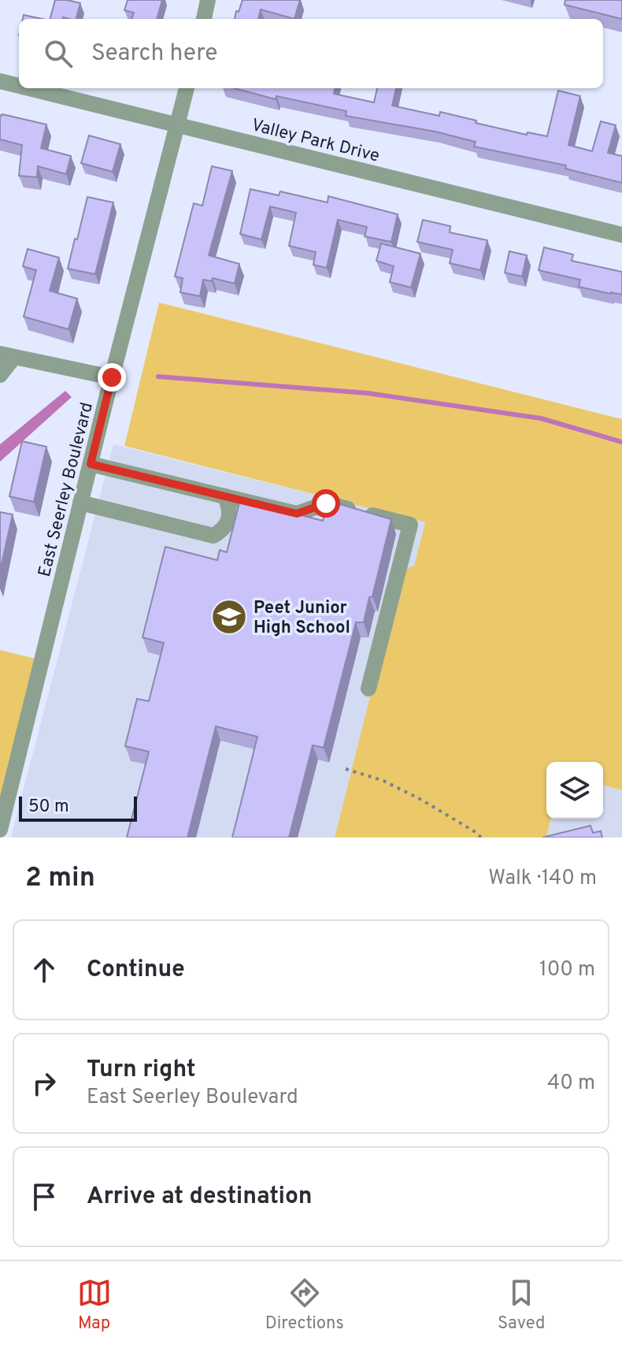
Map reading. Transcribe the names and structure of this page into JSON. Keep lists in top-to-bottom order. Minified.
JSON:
{"streets":{"street":["Valley Park Drive","East Seerley Boulevard"]},"crossings":[["Valley Park Drive","East Seerley Boulevard"]],"places":{"school or university":["Peet Junior High School"]},"scale_bar":"50 m","page":{"search":"Search here","scale":"50 m","heading":["2 min","Walk · 140 m"],"list":[["Continue","100 m"],["Turn right","East Seerley Boulevard","40 m"],"Arrive at destination"],"nav":["Map","Directions","Saved"]}}
